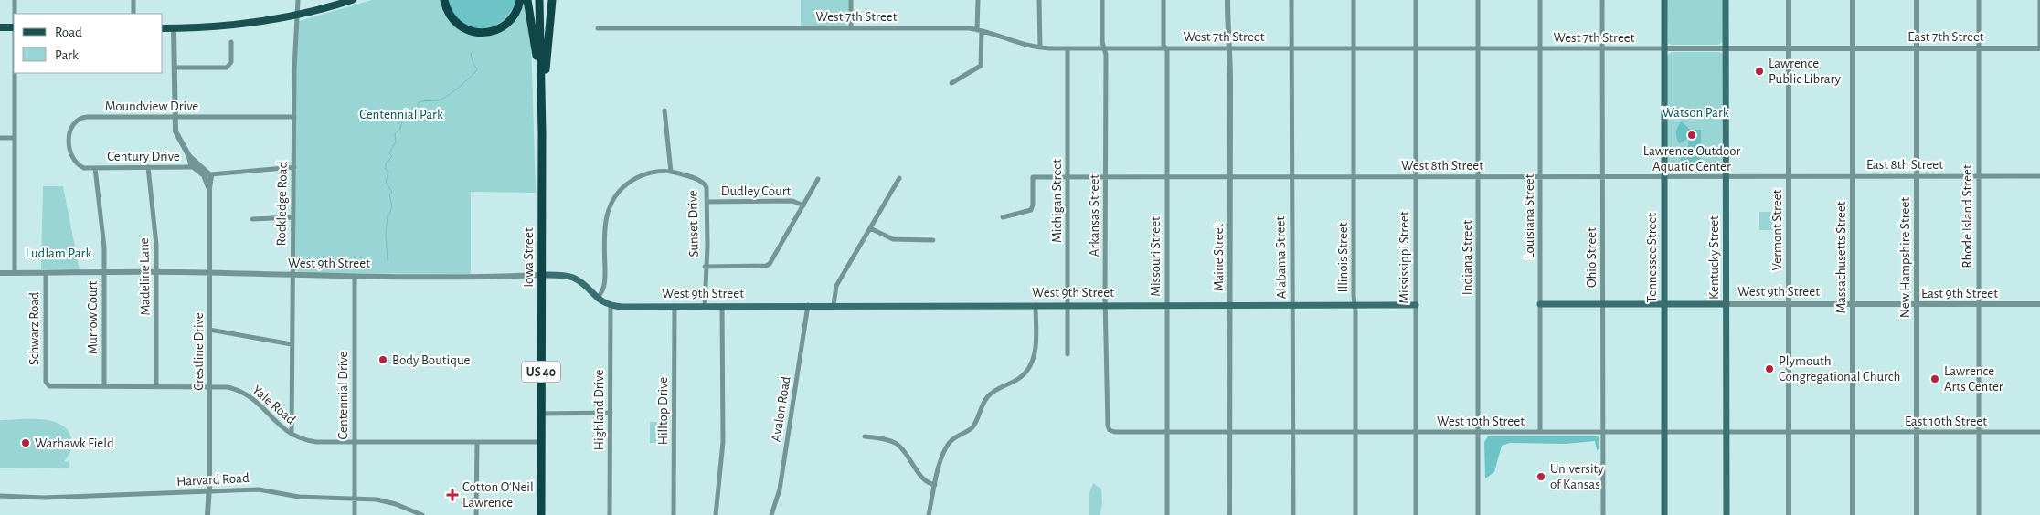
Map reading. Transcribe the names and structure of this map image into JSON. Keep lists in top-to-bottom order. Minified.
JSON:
{"streets":{"highway":["Iowa Street","US 40"],"main road":["Tennessee Street","Kentucky Street","West 9th Street"],"street":["West 7th Street","East 7th Street","Moundview Drive","Century Drive","East 8th Street","West 8th Street","Dudley Court","Michigan Street","Rockledge Road","Arkansas Street","Louisiana Street","Rhode Island Street","Sunset Drive","Vermont Street","Missouri Street","Maine Street","Alabama Street","Illinois Street","Mississippi Street","Indiana Street","Ohio Street","Massachusetts Street","New Hampshire Street","Madeline Lane","East 9th Street","Murrow Court","Schwarz Road","Crestline Drive","Centennial Drive","Yale Road","Avalon Road","Highland Drive","Hilltop Drive","West 10th Street","East 10th Street","Harvard Road"]},"crossings":[["West 7th Street","East 7th Street"],["West 7th Street","Michigan Street"],["West 7th Street","Arkansas Street"],["West 7th Street","Louisiana Street"],["West 7th Street","Vermont Street"],["West 7th Street","Missouri Street"],["West 7th Street","Maine Street"],["West 7th Street","Alabama Street"],["West 7th Street","Illinois Street"],["West 7th Street","Mississippi Street"],["West 7th Street","Indiana Street"],["West 7th Street","Ohio Street"],["West 7th Street","Tennessee Street"],["West 7th Street","Kentucky Street"],["West 7th Street","Massachusetts Street"],["East 7th Street","Rhode Island Street"],["East 7th Street","Massachusetts Street"],["East 7th Street","New Hampshire Street"],["Moundview Drive","Century Drive"],["Moundview Drive","Rockledge Road"],["Moundview Drive","Murrow Court"],["Century Drive","Madeline Lane"],["Century Drive","Murrow Court"],["East 8th Street","West 8th Street"],["East 8th Street","Rhode Island Street"],["East 8th Street","Massachusetts Street"],["East 8th Street","New Hampshire Street"],["West 8th Street","Michigan Street"],["West 8th Street","Arkansas Street"],["West 8th Street","Louisiana Street"],["West 8th Street","Vermont Street"],["West 8th Street","Missouri Street"],["West 8th Street","Maine Street"],["West 8th Street","Alabama Street"],["West 8th Street","Illinois Street"],["West 8th Street","Mississippi Street"],["West 8th Street","Indiana Street"],["West 8th Street","Ohio Street"],["West 8th Street","Tennessee Street"],["West 8th Street","Kentucky Street"],["West 8th Street","Massachusetts Street"],["Dudley Court","Sunset Drive"],["Michigan Street","West 9th Street"],["Rockledge Road","West 9th Street"],["Rockledge Road","Yale Road"],["Arkansas Street","West 9th Street"],["Arkansas Street","West 10th Street"],["Louisiana Street","West 9th Street"],["Louisiana Street","West 10th Street"],["Rhode Island Street","East 9th Street"],["Rhode Island Street","East 10th Street"],["Sunset Drive","West 9th Street"],["Vermont Street","West 9th Street"],["Vermont Street","West 10th Street"],["Missouri Street","West 9th Street"],["Missouri Street","West 10th Street"],["Iowa Street","West 9th Street"],["Iowa Street","Yale Road"],["Maine Street","West 9th Street"],["Maine Street","West 10th Street"],["Alabama Street","West 9th Street"],["Alabama Street","West 10th Street"],["Illinois Street","West 9th Street"],["Illinois Street","West 10th Street"],["Mississippi Street","West 9th Street"],["Mississippi Street","West 10th Street"],["Indiana Street","West 10th Street"],["Ohio Street","West 9th Street"],["Ohio Street","West 10th Street"],["Tennessee Street","West 9th Street"],["Tennessee Street","West 10th Street"],["Kentucky Street","West 9th Street"],["Kentucky Street","West 10th Street"],["Massachusetts Street","West 9th Street"],["Massachusetts Street","East 9th Street"],["Massachusetts Street","West 10th Street"],["Massachusetts Street","East 10th Street"],["New Hampshire Street","East 9th Street"],["New Hampshire Street","East 10th Street"],["West 9th Street","Madeline Lane"],["West 9th Street","East 9th Street"],["West 9th Street","Murrow Court"],["West 9th Street","Schwarz Road"],["West 9th Street","Crestline Drive"],["West 9th Street","Centennial Drive"],["West 9th Street","Avalon Road"],["West 9th Street","Highland Drive"],["West 9th Street","Hilltop Drive"],["Madeline Lane","Yale Road"],["Murrow Court","Yale Road"],["Schwarz Road","Yale Road"],["Crestline Drive","Yale Road"],["Crestline Drive","Harvard Road"],["Centennial Drive","Yale Road"],["Centennial Drive","Harvard Road"],["West 10th Street","East 10th Street"]],"parks":["Watson Park","Centennial Park","Ludlam Park"],"places":{"other":["Lawrence Public Library","Lawrence Outdoor Aquatic Center","Body Boutique","Plymouth Congregational Church","Lawrence Arts Center","Warhawk Field","University of Kansas"],"health":["Cotton O'Neil Lawrence"]},"legend":["Road","Park"]}
